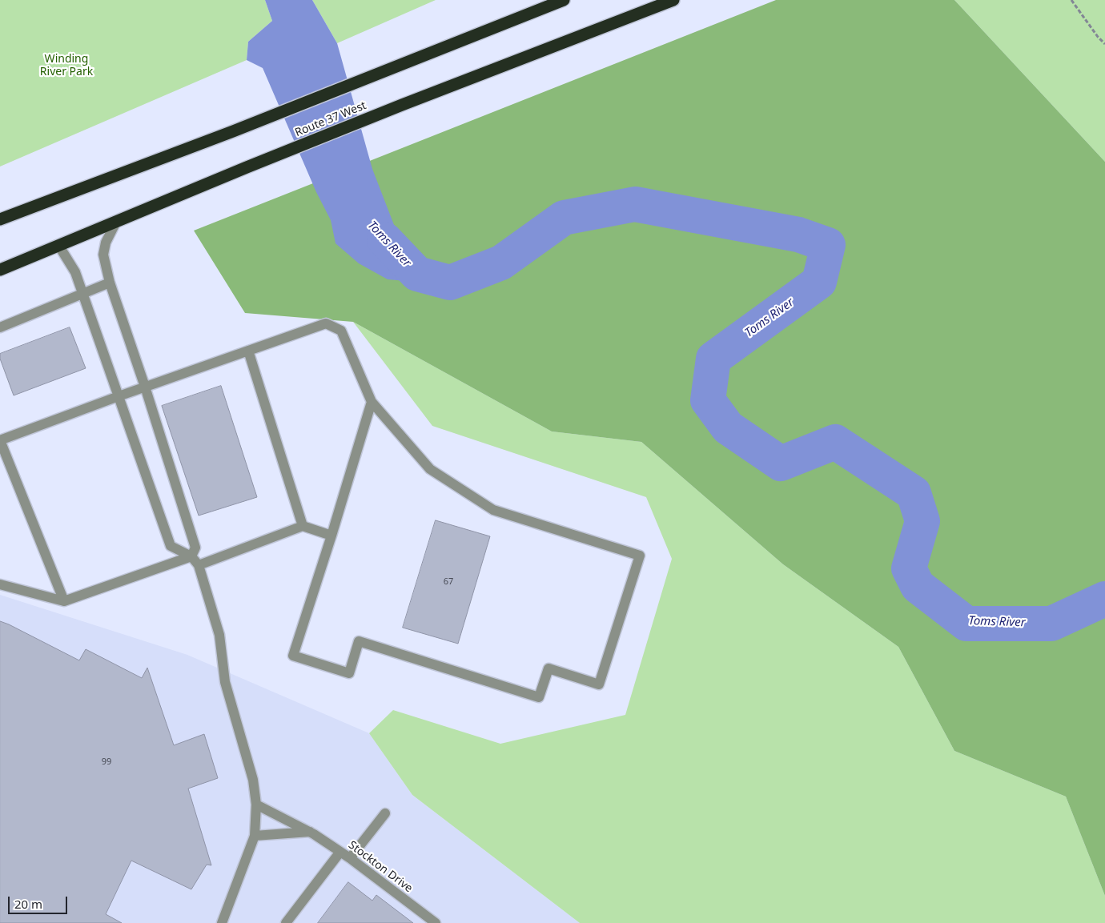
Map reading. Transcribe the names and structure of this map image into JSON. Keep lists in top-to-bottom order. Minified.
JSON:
{"streets":{"highway":["Route 37 West"],"lane":["Stockton Drive"]},"water":["Toms River"],"parks":["Winding River Park"],"house_numbers":["67","99"],"scale_bar":"20 m"}
